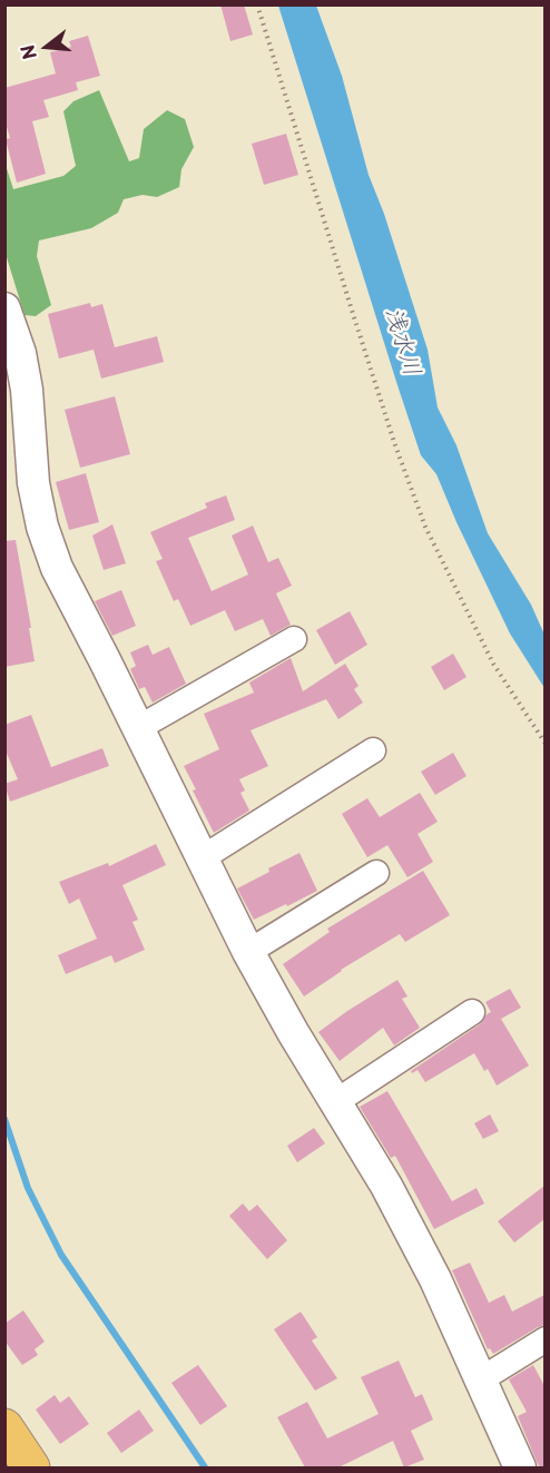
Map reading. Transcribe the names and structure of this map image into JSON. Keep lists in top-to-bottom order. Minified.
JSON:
{"water":["浅水川"],"north":"left"}
